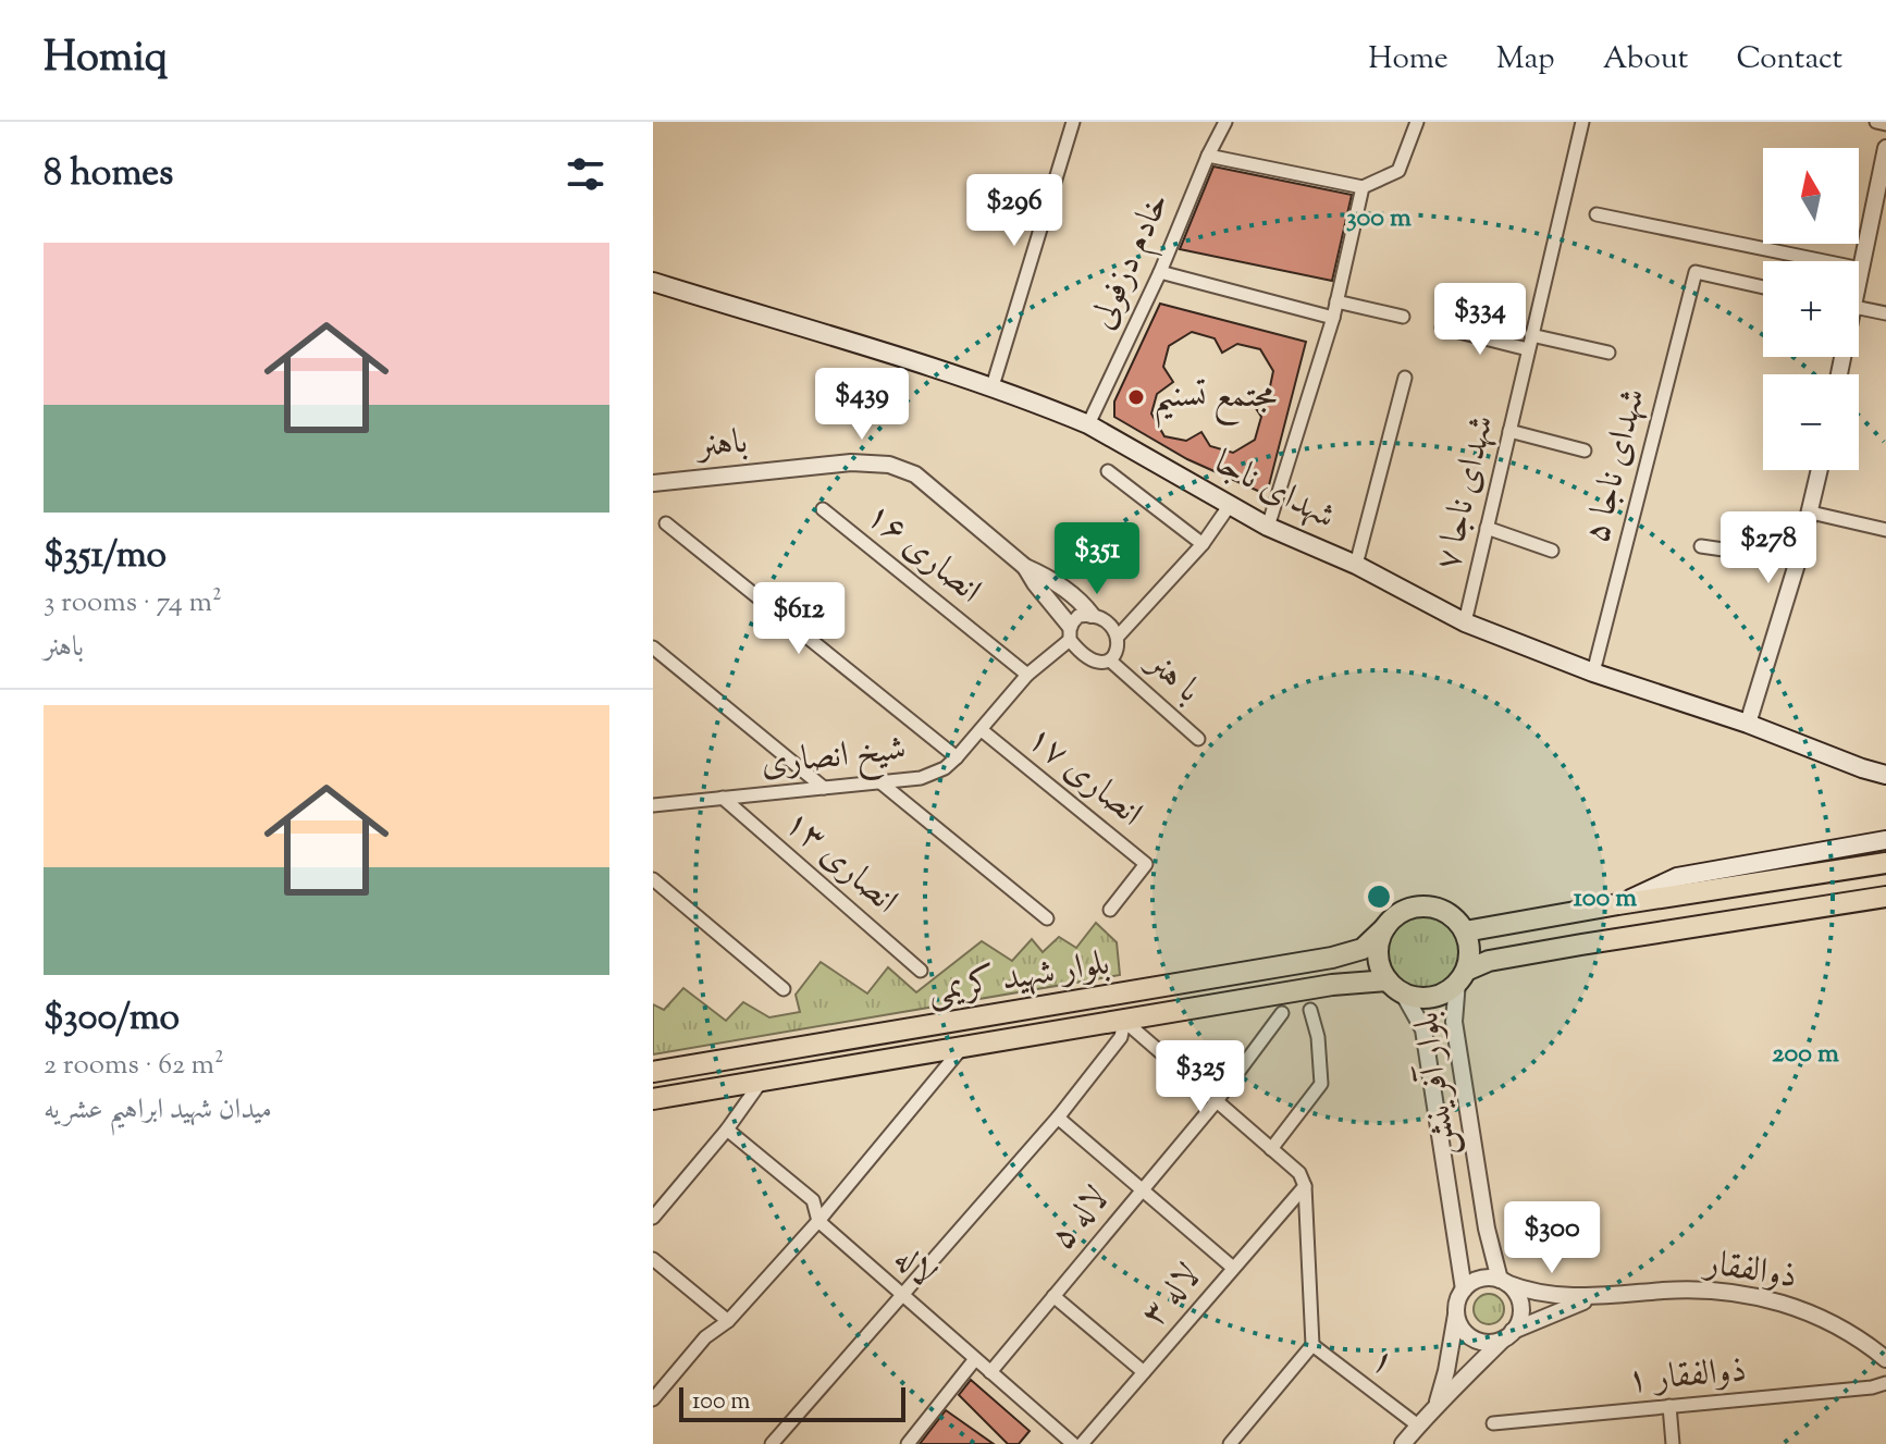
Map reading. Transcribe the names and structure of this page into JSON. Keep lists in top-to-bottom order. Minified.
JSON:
{"streets":{"main road":["شهدای ناجا","بلوار شهید کریمی"],"street":["خادم دزفولی","باهنر","شهدای ناجا ۵","شهدای ناجا ۷","انصاری ۱۶","با هنر","شیخ انصاری","انصاری ۱۷","انصاری ۱۳","بلوار آفرینش","لاله ۵","لاله","ذوالفقار","لاله ۳","۱","ذوالفقار ۱"]},"crossings":[["خادم دزفولی","شهدای ناجا"],["باهنر","با هنر"],["باهنر","شیخ انصاری"],["شهدای ناجا ۵","شهدای ناجا"],["شهدای ناجا","شهدای ناجا ۷"],["انصاری ۱۶","شیخ انصاری"],["با هنر","شیخ انصاری"],["شیخ انصاری","انصاری ۱۷"],["شیخ انصاری","انصاری ۱۳"],["بلوار شهید کریمی","بلوار آفرینش"],["لاله ۵","لاله"]],"places":["مجتمع تسنیم"],"scale_bar":"100 m","north":"top","page":{"header":"Homiq","nav":["Home","Map","About","Contact"],"heading":"8 homes","map_buttons":["+","−"],"price":["$296","$334","$439","$278","$351","$612","$325","$300"],"list":[{"name":"$351/mo","note":"3 rooms · 74 m² · باهنر"},{"name":"$300/mo","note":"2 rooms · 62 m² · میدان شهید ابراهیم عشریه"}],"scale":"100 m"},"rings":["300 m","100 m","200 m"]}
